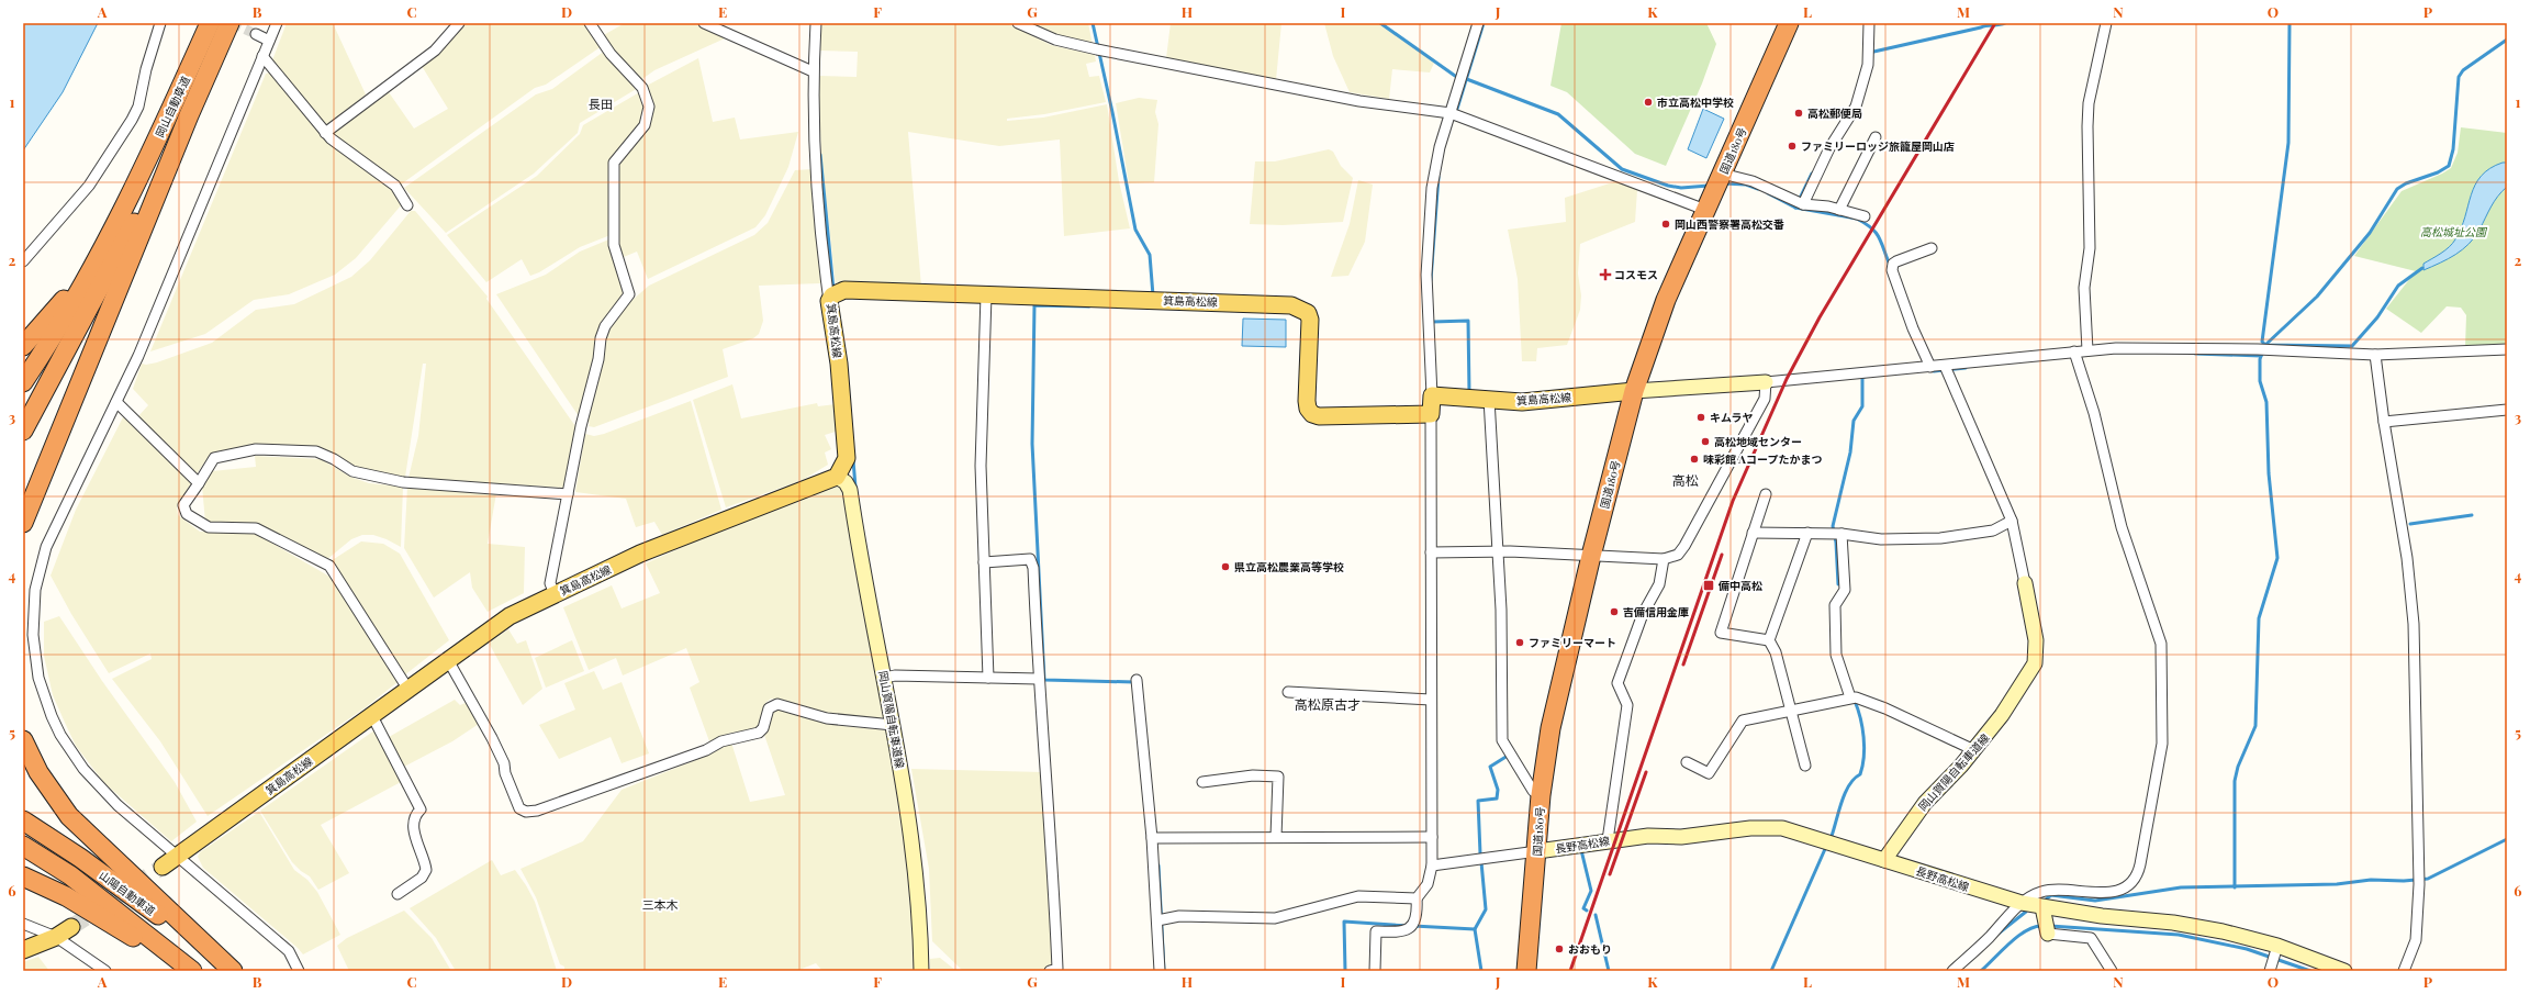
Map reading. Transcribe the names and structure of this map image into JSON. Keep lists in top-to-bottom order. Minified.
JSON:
{"streets":{"highway":["岡山自動車道","国道180号","山陽自動車道"],"main road":["箕島高松線","岡山賀陽自転車道線","長野高松線"]},"crossings":[["国道180号","箕島高松線"],["国道180号","長野高松線"],["箕島高松線","岡山賀陽自転車道線"],["岡山賀陽自転車道線","長野高松線"]],"districts":["長田","高松","高松原古才","三本木"],"parks":["高松城址公園"],"places":{"other":["市立高松中学校","高松郵便局","ファミリーロッジ旅籠屋岡山店","岡山西警察署高松交番","キムラヤ","高松地域センター","味彩館 Aコープたかまつ","県立高松農業高等学校","吉備信用金庫","ファミリーマート","おおもり"],"health":["コスモス"],"transit":["備中高松"]},"grid":{"columns":["A","B","C","D","E","F","G","H","I","J","K","L","M","N","O","P"],"rows":["1","2","3","4","5","6"]}}
